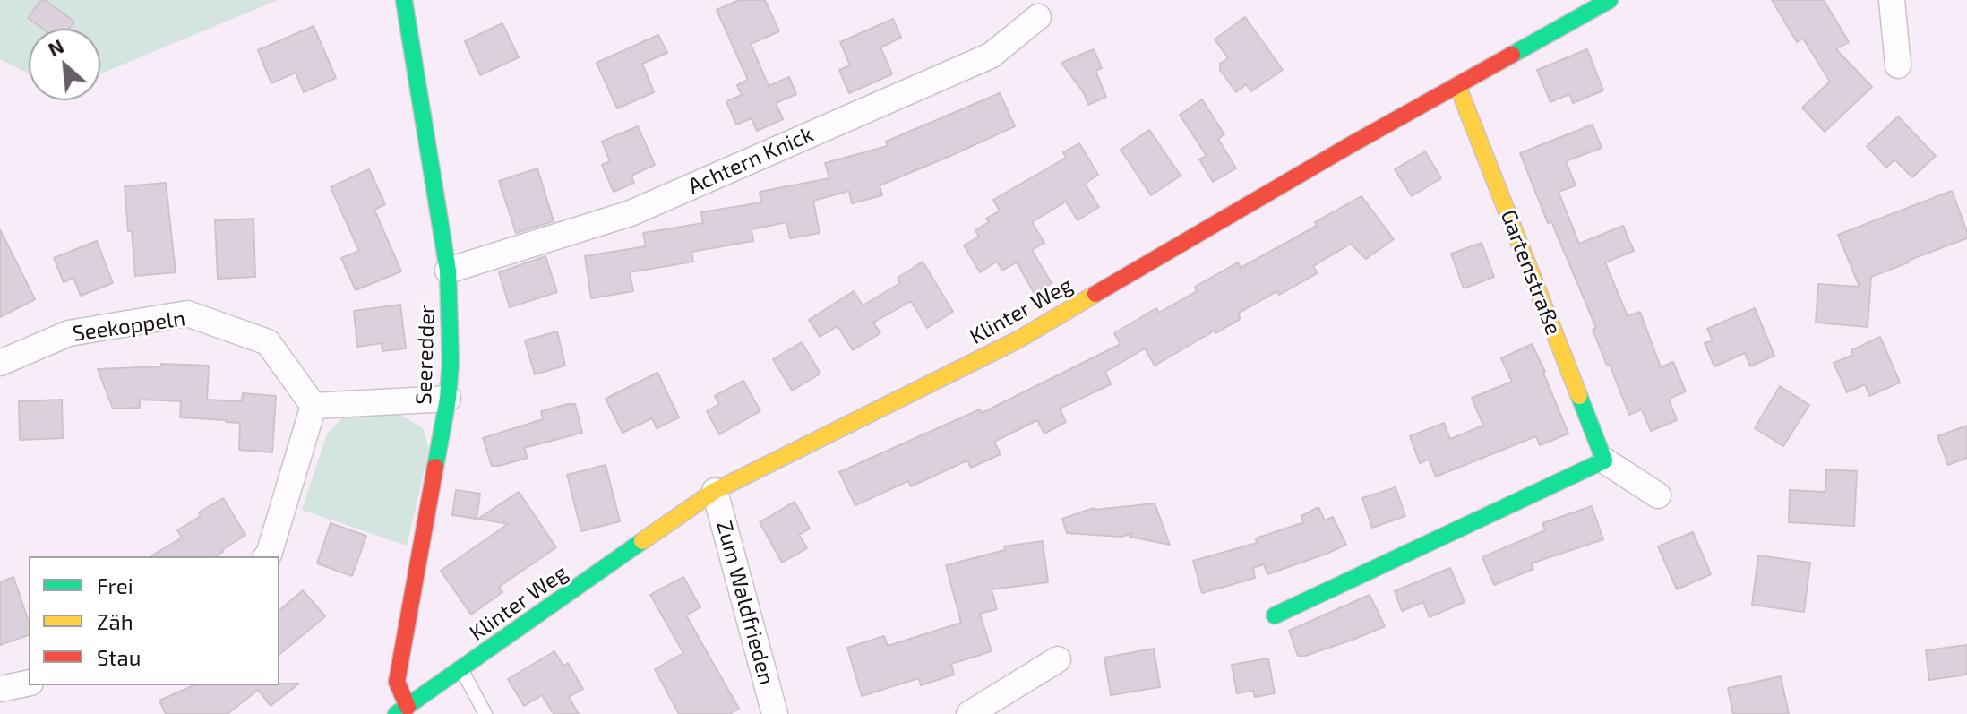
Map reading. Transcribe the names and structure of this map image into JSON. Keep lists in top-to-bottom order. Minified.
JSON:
{"streets":{"street":["Achtern Knick","Gartenstraße","Klinter Weg","Seekoppeln","Seeredder","Zum Waldfrieden"]},"crossings":[["Achtern Knick","Seeredder"],["Gartenstraße","Klinter Weg"],["Klinter Weg","Seeredder"],["Klinter Weg","Zum Waldfrieden"]],"legend":["Frei","Zäh","Stau"],"north":"top left"}
